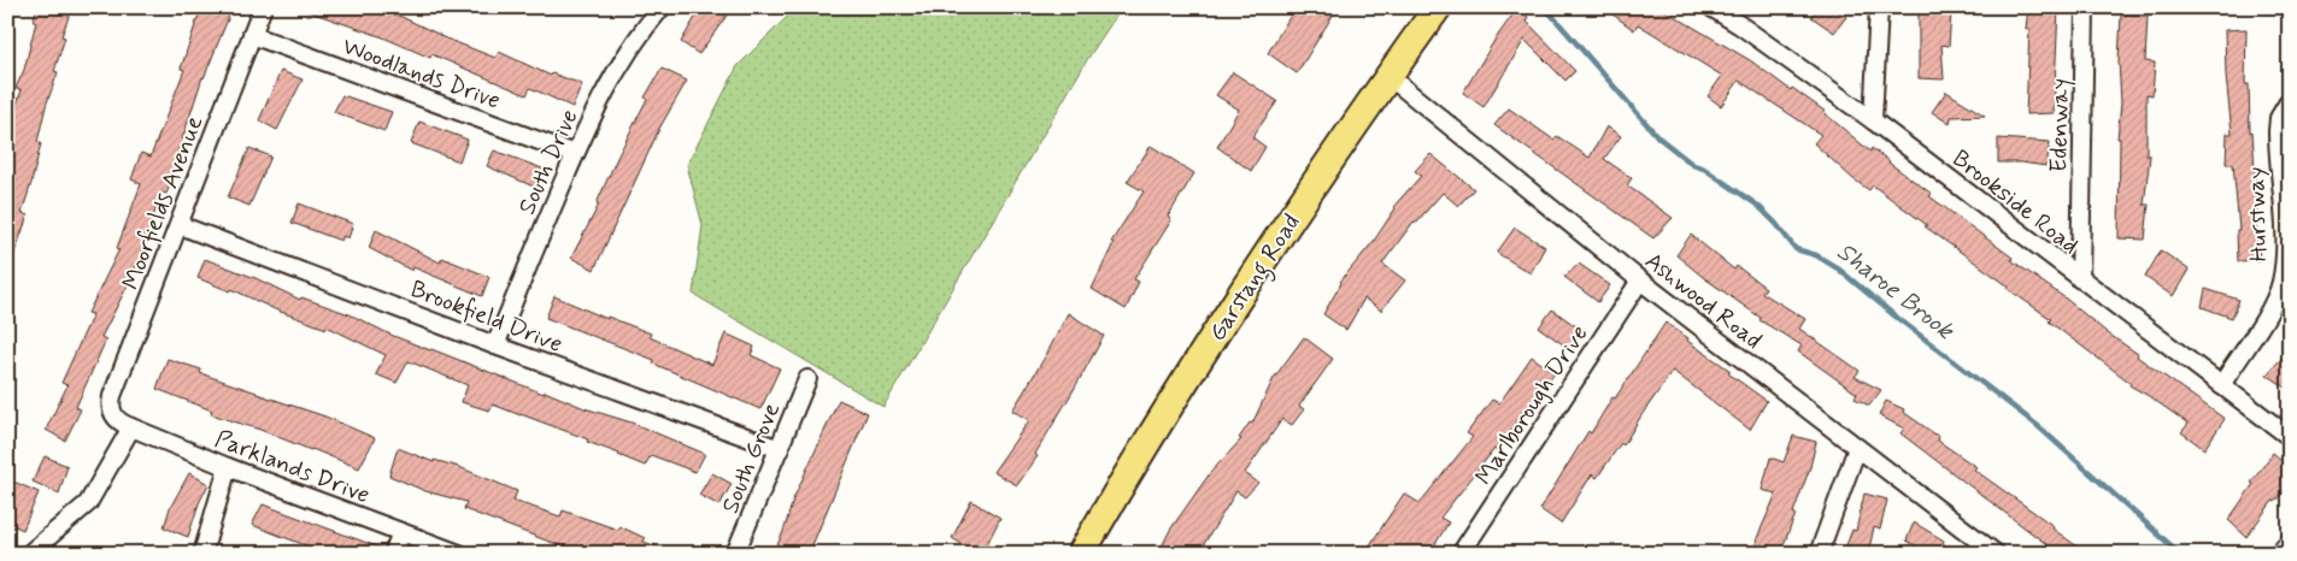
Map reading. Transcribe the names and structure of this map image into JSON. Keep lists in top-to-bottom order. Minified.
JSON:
{"streets":{"highway":["Garstang Road"],"street":["Woodlands Drive","Edenway","South Drive","Brookside Road","Moorfields Avenue","Hurstway","Ashwood Road","Brookfield Drive","Marlborough Drive","South Grove","Parklands Drive"]},"crossings":[["Woodlands Drive","South Drive"],["Woodlands Drive","Moorfields Avenue"],["Edenway","Brookside Road"],["South Drive","Brookfield Drive"],["Brookside Road","Hurstway"],["Moorfields Avenue","Brookfield Drive"],["Moorfields Avenue","Parklands Drive"],["Garstang Road","Ashwood Road"],["Ashwood Road","Marlborough Drive"],["Brookfield Drive","South Grove"]],"water":["Sharoe Brook"]}
